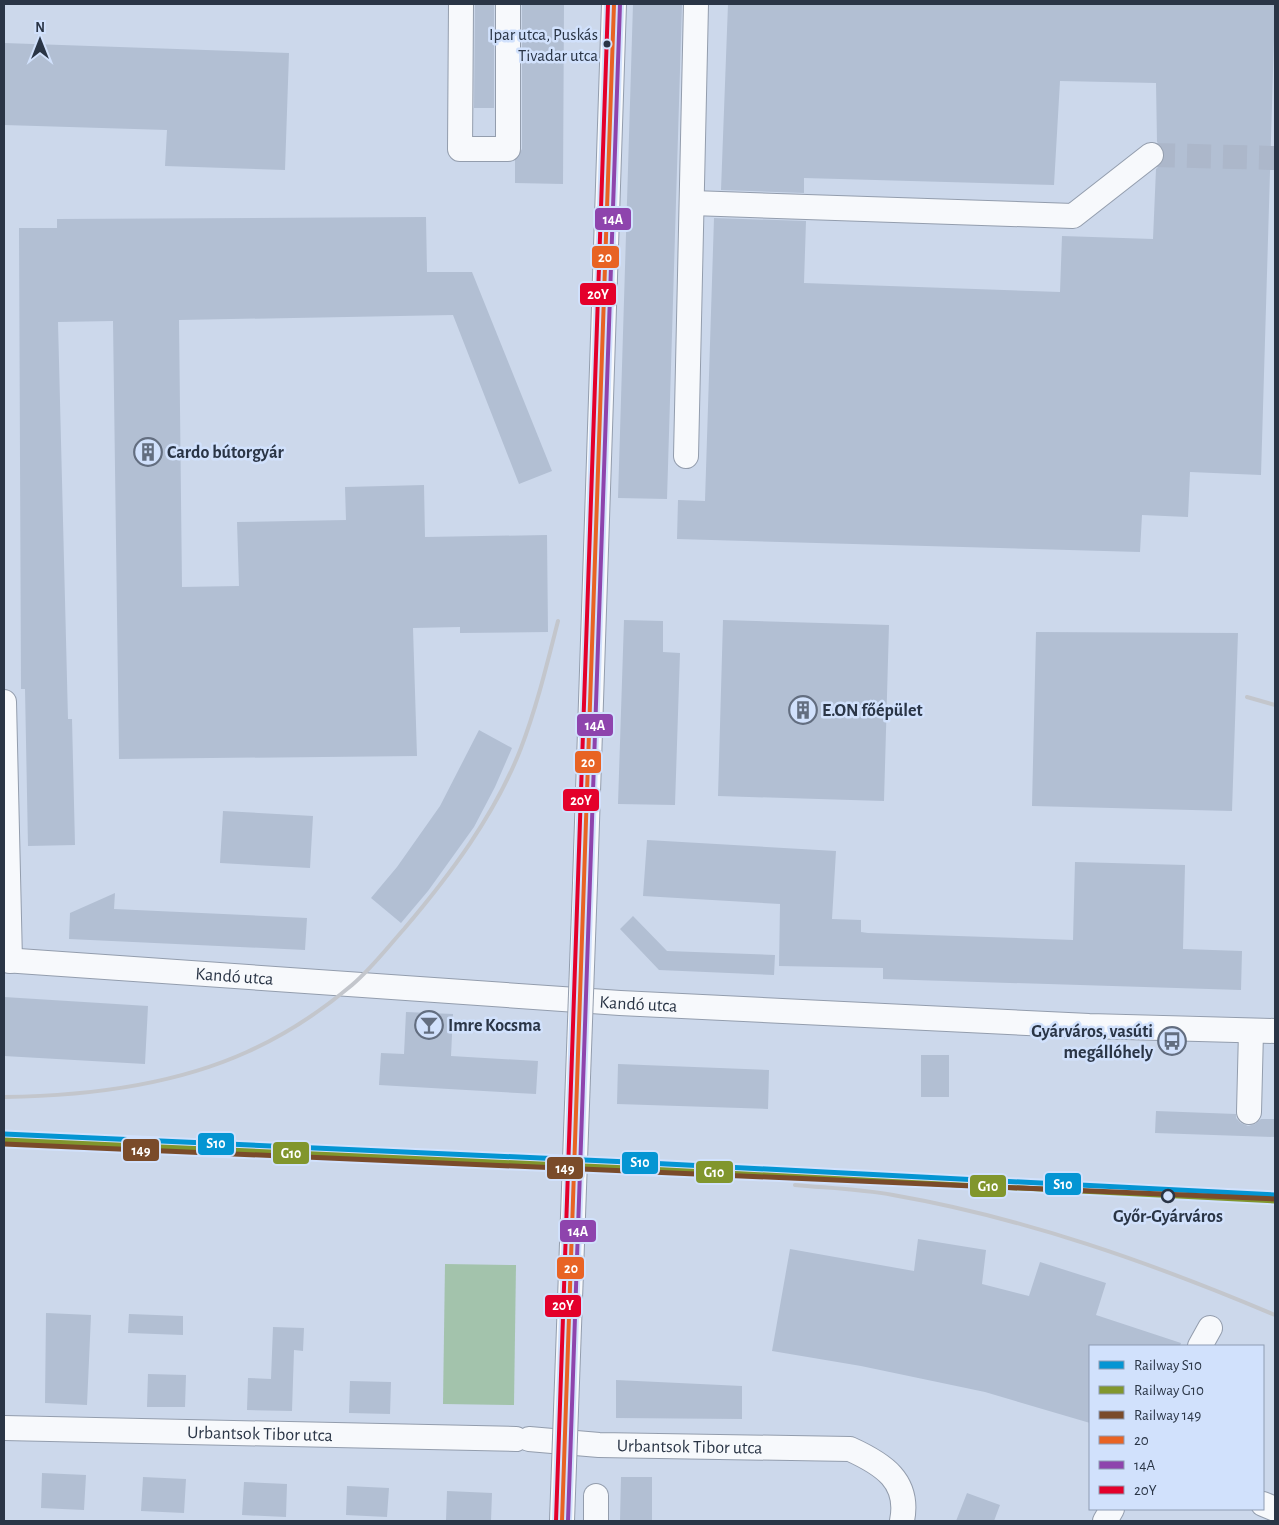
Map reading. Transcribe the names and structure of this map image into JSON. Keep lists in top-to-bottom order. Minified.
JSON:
{"streets":{"street":["Kandó utca","Urbantsok Tibor utca"]},"places":{"other":["Ipar utca, Puskás Tivadar utca","Győr-Gyárváros"],"building":["Cardo bútorgyár","E.ON főépület"],"bar":["Imre Kocsma"],"bus stop":["Gyárváros, vasúti megállóhely"]},"lines":["transit line 20","transit line 14A","transit line 20Y","rail line S10","rail line G10","rail line 149"],"legend":["Railway S10","Railway G10","Railway 149","20","14A","20Y"],"north":"top"}
